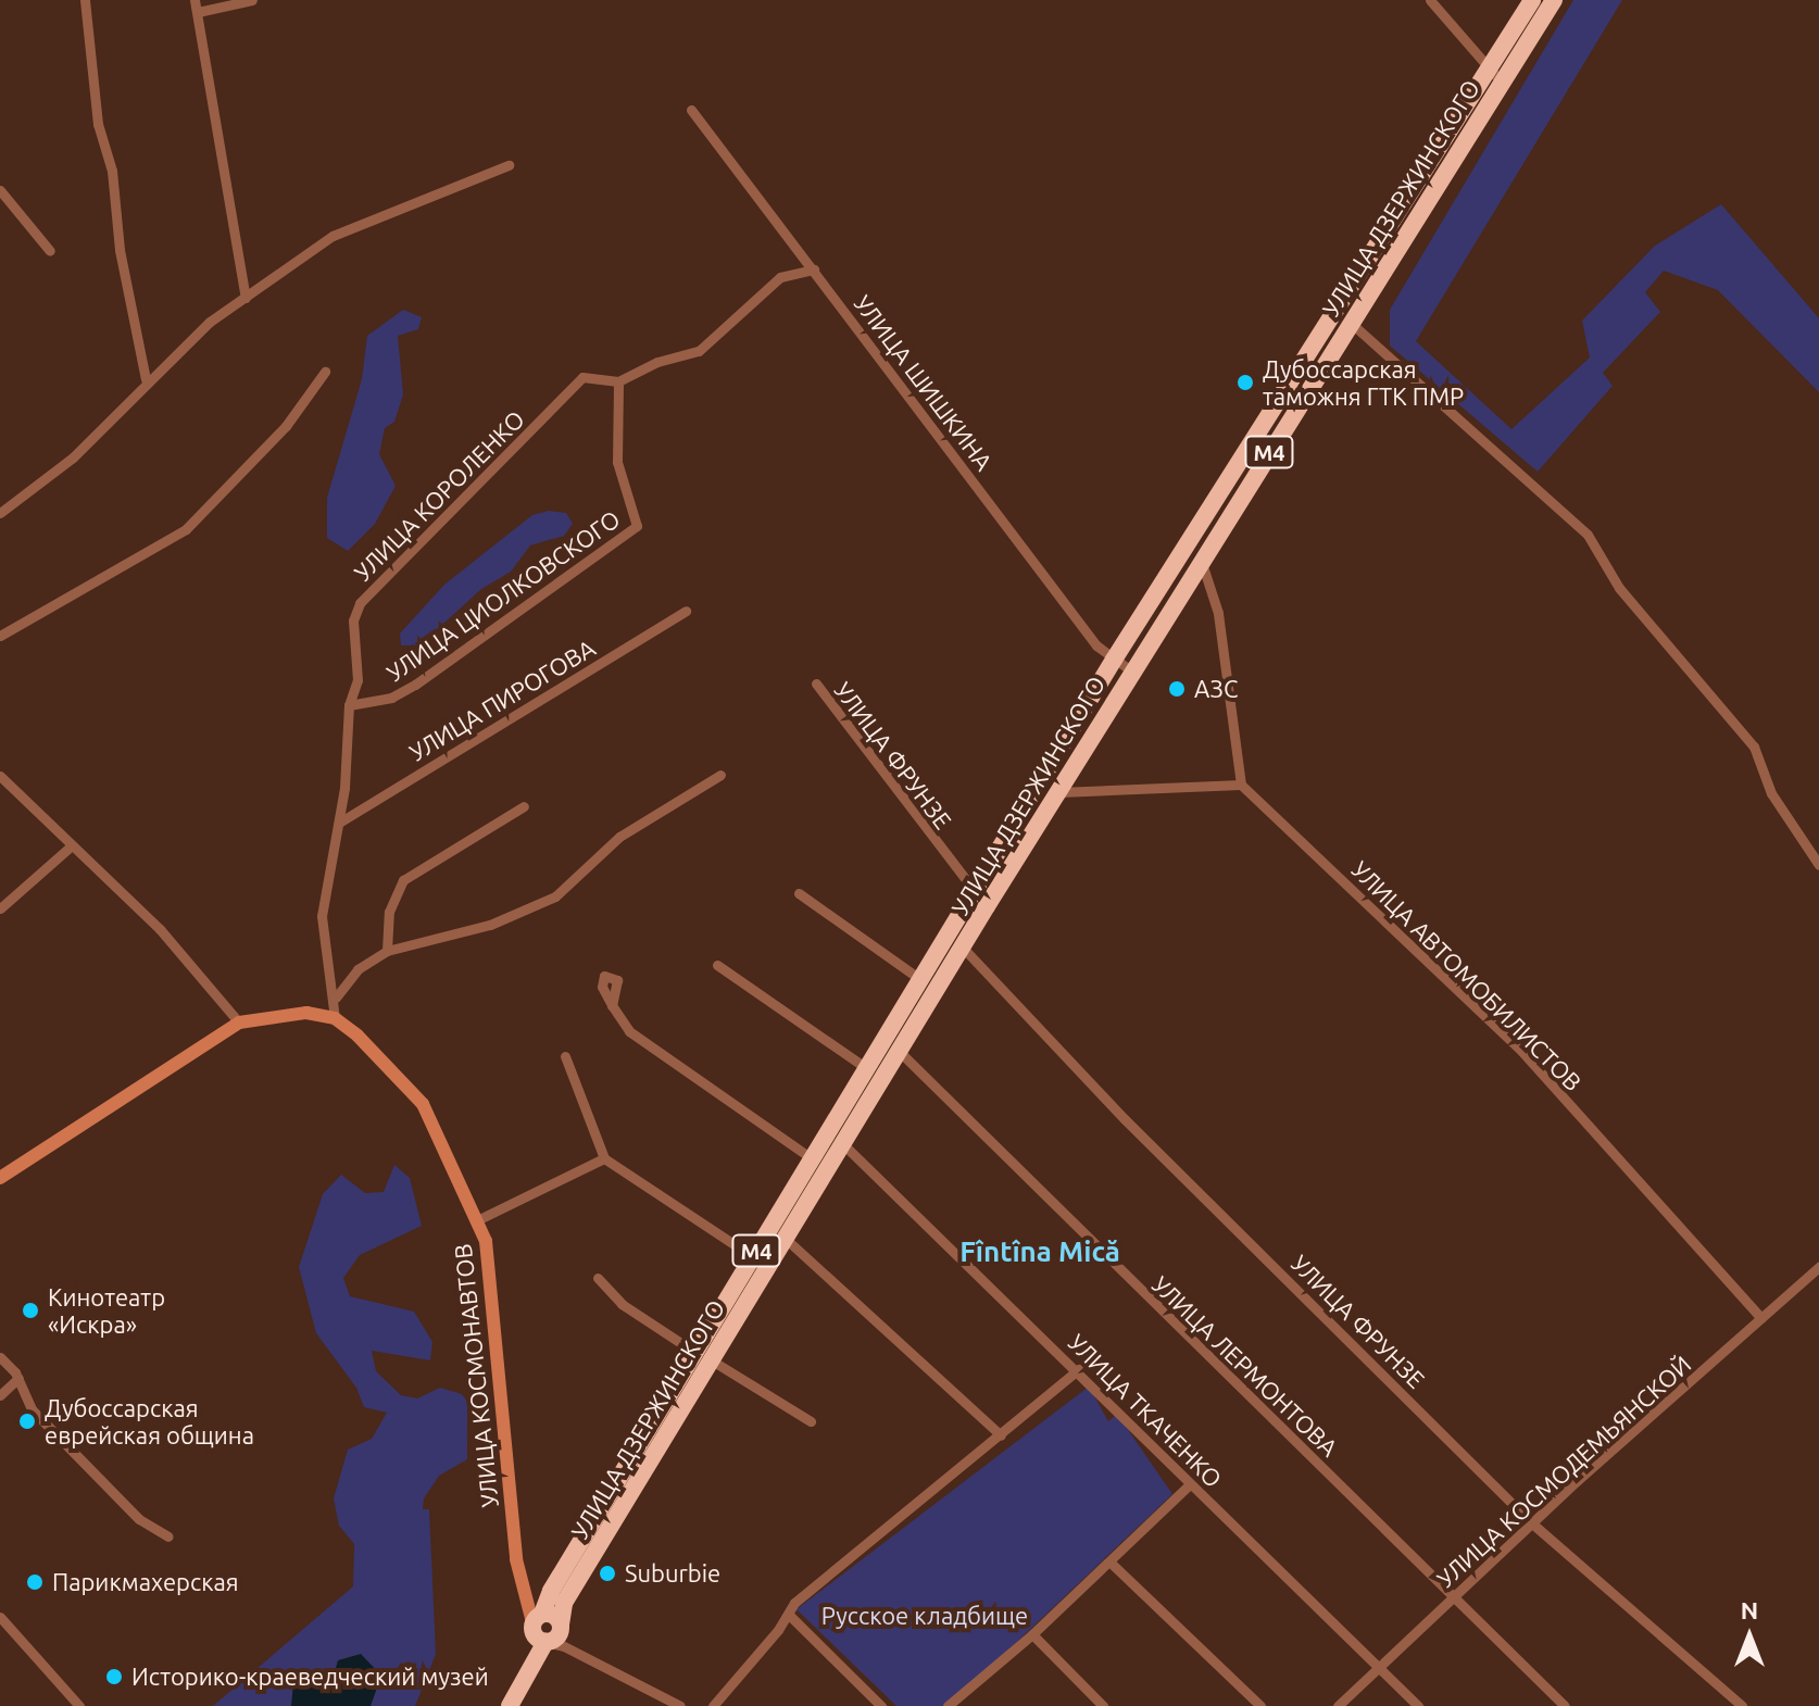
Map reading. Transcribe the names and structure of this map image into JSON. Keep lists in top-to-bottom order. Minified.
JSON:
{"streets":{"highway":["УЛИЦА ДЗЕРЖИНСКОГО","M4"],"street":["УЛИЦА ШИШКИНА","УЛИЦА КОРОЛЕНКО","УЛИЦА ЦИОЛКОВСКОГО","УЛИЦА ПИРОГОВА","УЛИЦА ФРУНЗЕ","УЛИЦА АВТОМОБИЛИСТОВ","УЛИЦА ЛЕРМОНТОВА","УЛИЦА КОСМОНАВТОВ","УЛИЦА ТКАЧЕНКО","УЛИЦА КОСМОДЕМЬЯНСКОЙ"]},"crossings":[["УЛИЦА ДЗЕРЖИНСКОГО","УЛИЦА ШИШКИНА"],["УЛИЦА ДЗЕРЖИНСКОГО","УЛИЦА ФРУНЗЕ"],["УЛИЦА ДЗЕРЖИНСКОГО","УЛИЦА ЛЕРМОНТОВА"],["УЛИЦА ДЗЕРЖИНСКОГО","УЛИЦА КОСМОНАВТОВ"],["УЛИЦА ДЗЕРЖИНСКОГО","УЛИЦА ТКАЧЕНКО"],["УЛИЦА КОРОЛЕНКО","УЛИЦА ЦИОЛКОВСКОГО"],["УЛИЦА КОРОЛЕНКО","УЛИЦА ПИРОГОВА"],["УЛИЦА КОРОЛЕНКО","УЛИЦА КОСМОНАВТОВ"],["УЛИЦА ФРУНЗЕ","УЛИЦА КОСМОДЕМЬЯНСКОЙ"],["УЛИЦА АВТОМОБИЛИСТОВ","УЛИЦА КОСМОДЕМЬЯНСКОЙ"],["УЛИЦА ЛЕРМОНТОВА","УЛИЦА КОСМОДЕМЬЯНСКОЙ"],["УЛИЦА ТКАЧЕНКО","УЛИЦА КОСМОДЕМЬЯНСКОЙ"]],"districts":["Fîntîna Mică"],"parks":["Русское кладбище"],"places":["Дубоссарская таможня ГТК ПМР","АЗС","Кинотеатр «Искра»","Дубоссарская еврейская община","Suburbie","Парикмахерская","Историко-краеведческий музей"],"north":"top"}
